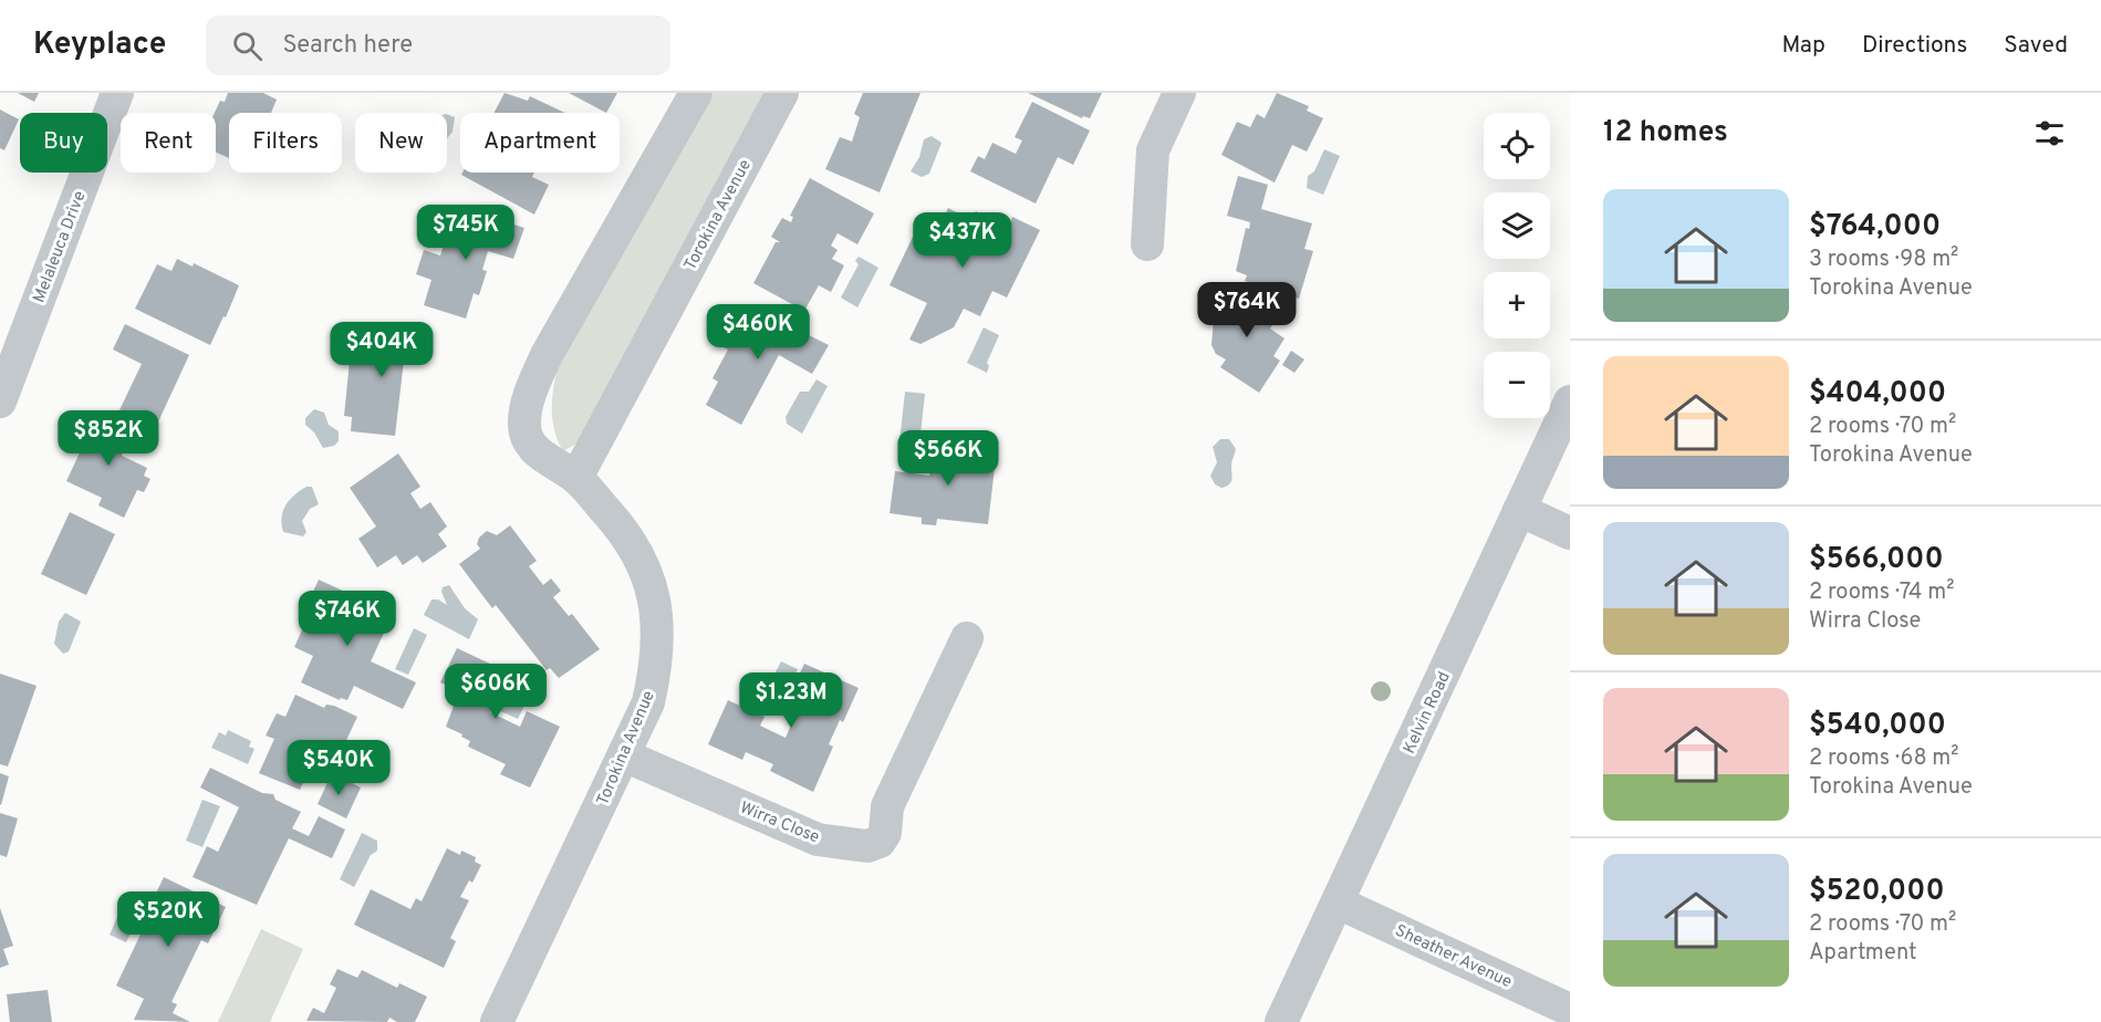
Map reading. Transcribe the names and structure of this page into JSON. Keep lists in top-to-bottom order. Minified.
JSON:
{"streets":{"street":["Torokina Avenue","Melaleuca Drive","Kelvin Road","Wirra Close","Sheather Avenue"]},"crossings":[["Torokina Avenue","Wirra Close"],["Kelvin Road","Sheather Avenue"]],"page":{"header":"Keyplace","search":"Search here","nav":["Map","Directions","Saved"],"heading":"12 homes","map_buttons":["+","−"],"chip":["Buy","Rent","Filters","New","Apartment"],"list":[{"name":"$764,000","note":"3 rooms · 98 m² · Torokina Avenue"},{"name":"$404,000","note":"2 rooms · 70 m² · Torokina Avenue"},{"name":"$566,000","note":"2 rooms · 74 m² · Wirra Close"},{"name":"$540,000","note":"2 rooms · 68 m² · Torokina Avenue"},{"name":"$520,000","note":"2 rooms · 70 m² · Apartment"}],"price":["$745K","$437K","$764K","$460K","$404K","$852K","$566K","$746K","$606K","$1.23M","$540K","$520K"]}}
